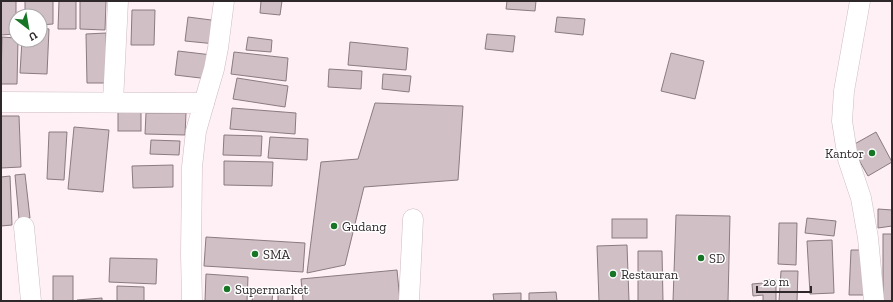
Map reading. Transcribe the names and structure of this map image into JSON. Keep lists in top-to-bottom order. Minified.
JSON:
{"places":["Kantor","Gudang","SMA","SD","Restauran","Supermarket"],"scale_bar":"20 m","north":"bottom right"}
